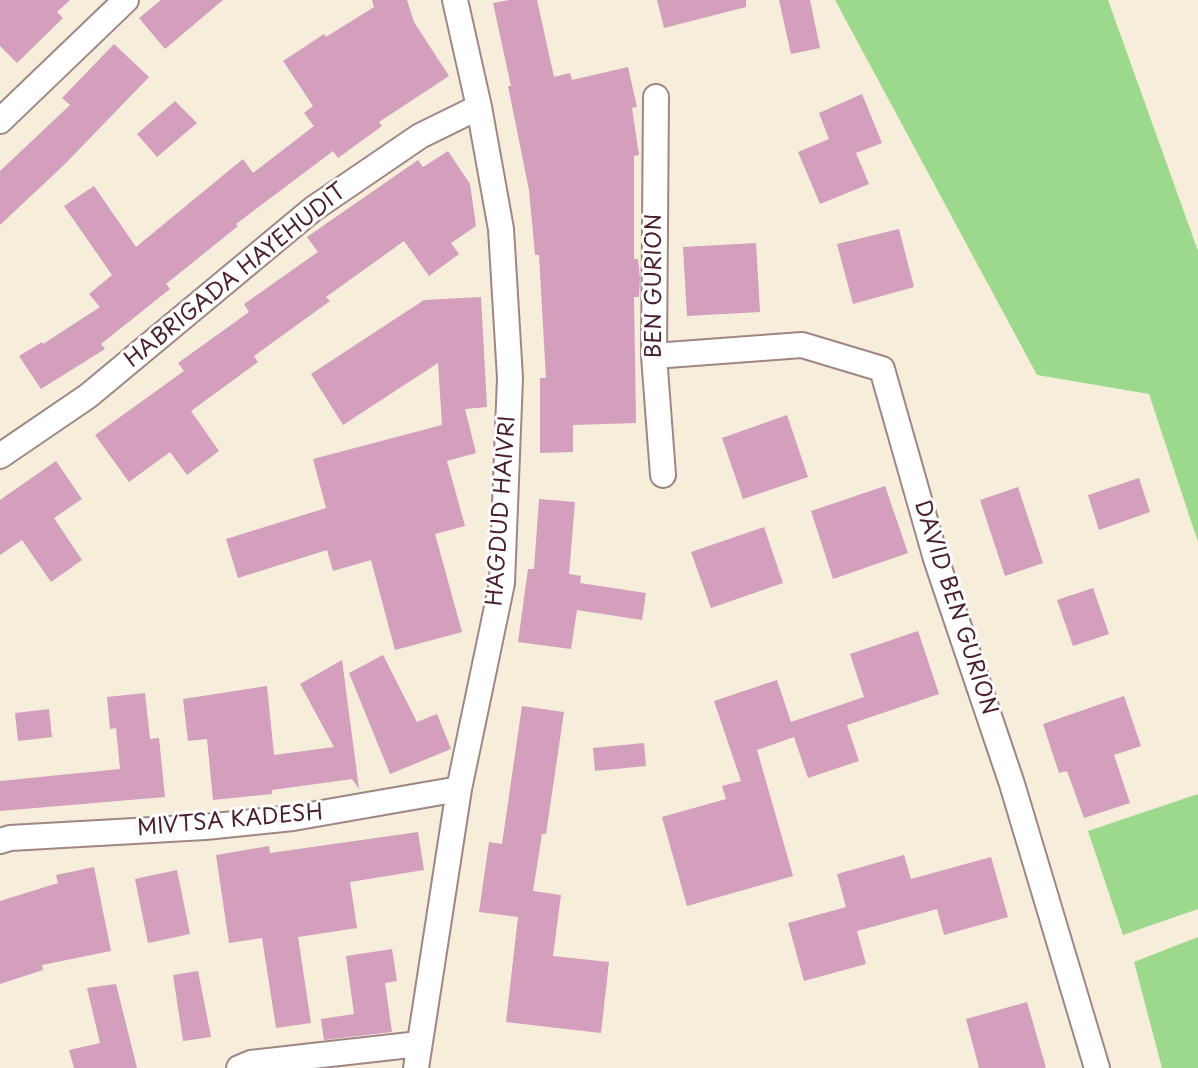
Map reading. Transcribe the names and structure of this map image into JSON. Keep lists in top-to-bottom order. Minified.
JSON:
{"streets":{"street":["HABRIGADA HAYEHUDIT","BEN GURION","HAGDUD HAIVRI","DAVID BEN GURION","MIVTSA KADESH"]},"crossings":[["HABRIGADA HAYEHUDIT","HAGDUD HAIVRI"],["BEN GURION","DAVID BEN GURION"],["HAGDUD HAIVRI","MIVTSA KADESH"]]}
